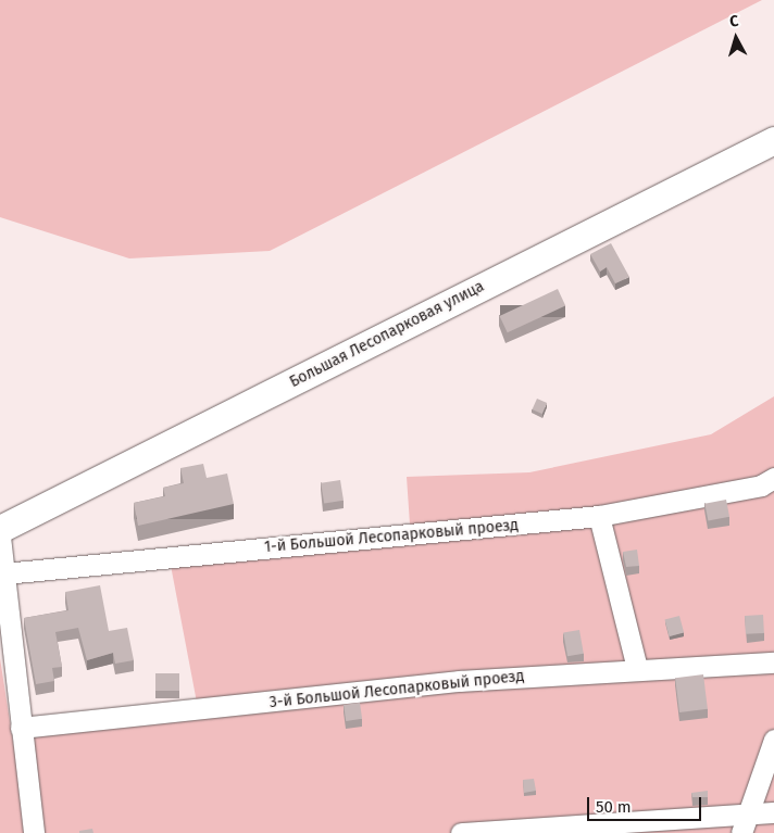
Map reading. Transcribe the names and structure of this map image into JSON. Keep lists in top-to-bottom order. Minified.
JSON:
{"streets":{"main road":["Большая Лесопарковая улица"],"street":["1-й Большой Лесопарковый проезд","3-й Большой Лесопарковый проезд"]},"scale_bar":"50 m","north":"top"}
